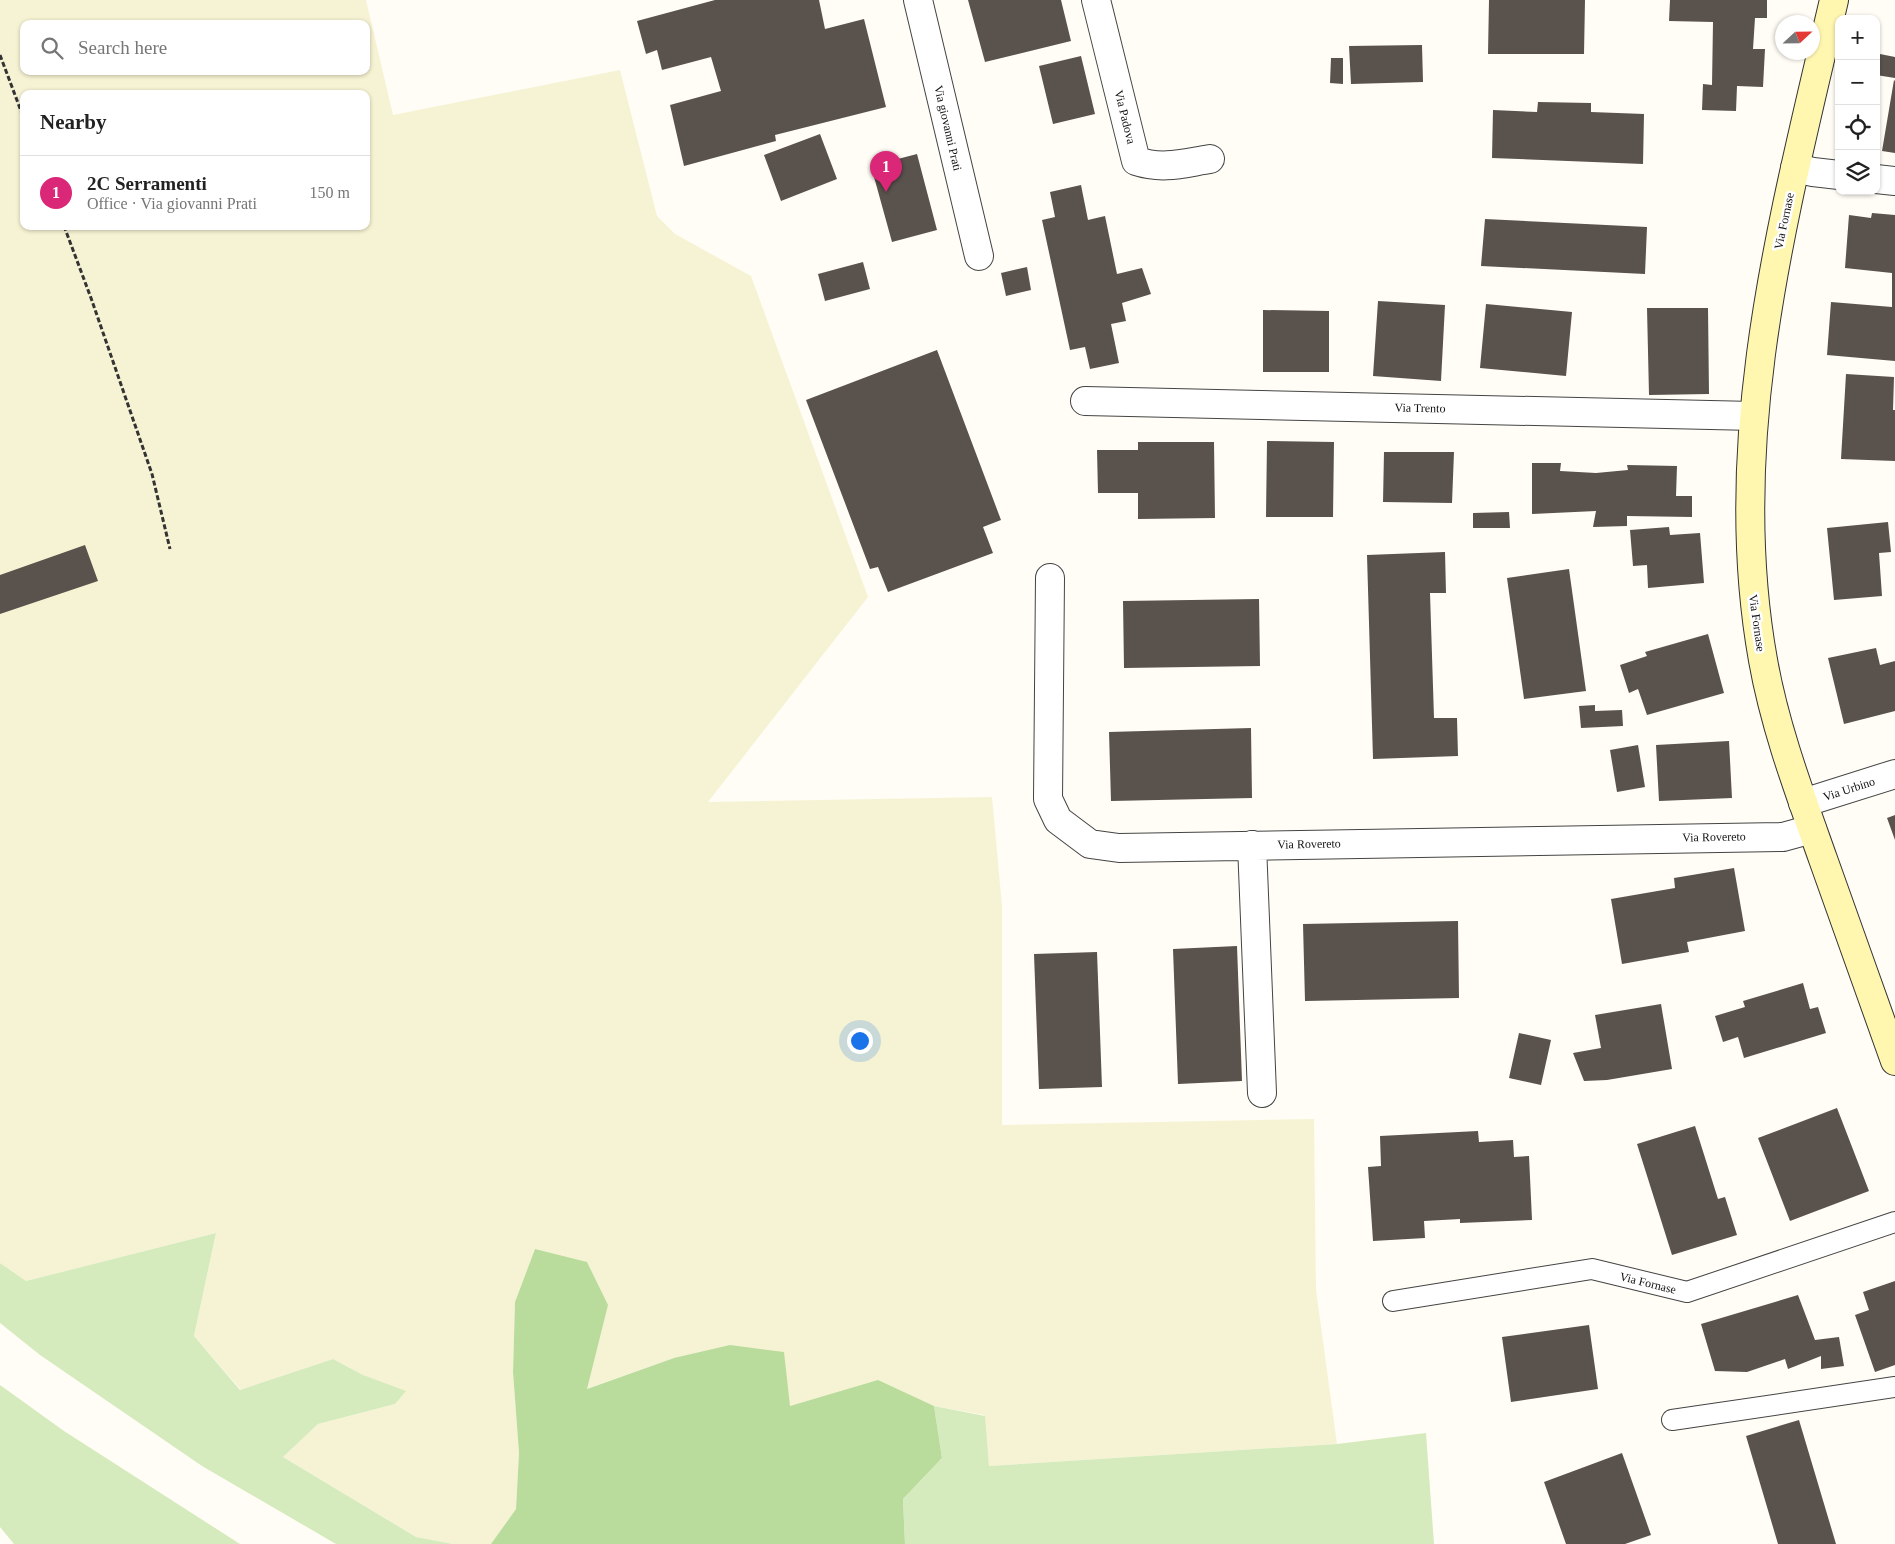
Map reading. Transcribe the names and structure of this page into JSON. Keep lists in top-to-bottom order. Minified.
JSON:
{"streets":{"street":["Via Padova","Via giovanni Prati","Via Fornase","Via Trento","Via Urbino","Via Rovereto"]},"crossings":[["Via Fornase","Via Trento"],["Via Fornase","Via Urbino"],["Via Fornase","Via Rovereto"]],"north":"right","page":{"map_buttons":["+","−"],"search":"Search here","heading":"Nearby","pins":"1","list":[{"mark":"1","name":"2C Serramenti","note":"Office · Via giovanni Prati","value":"150 m"}]}}
